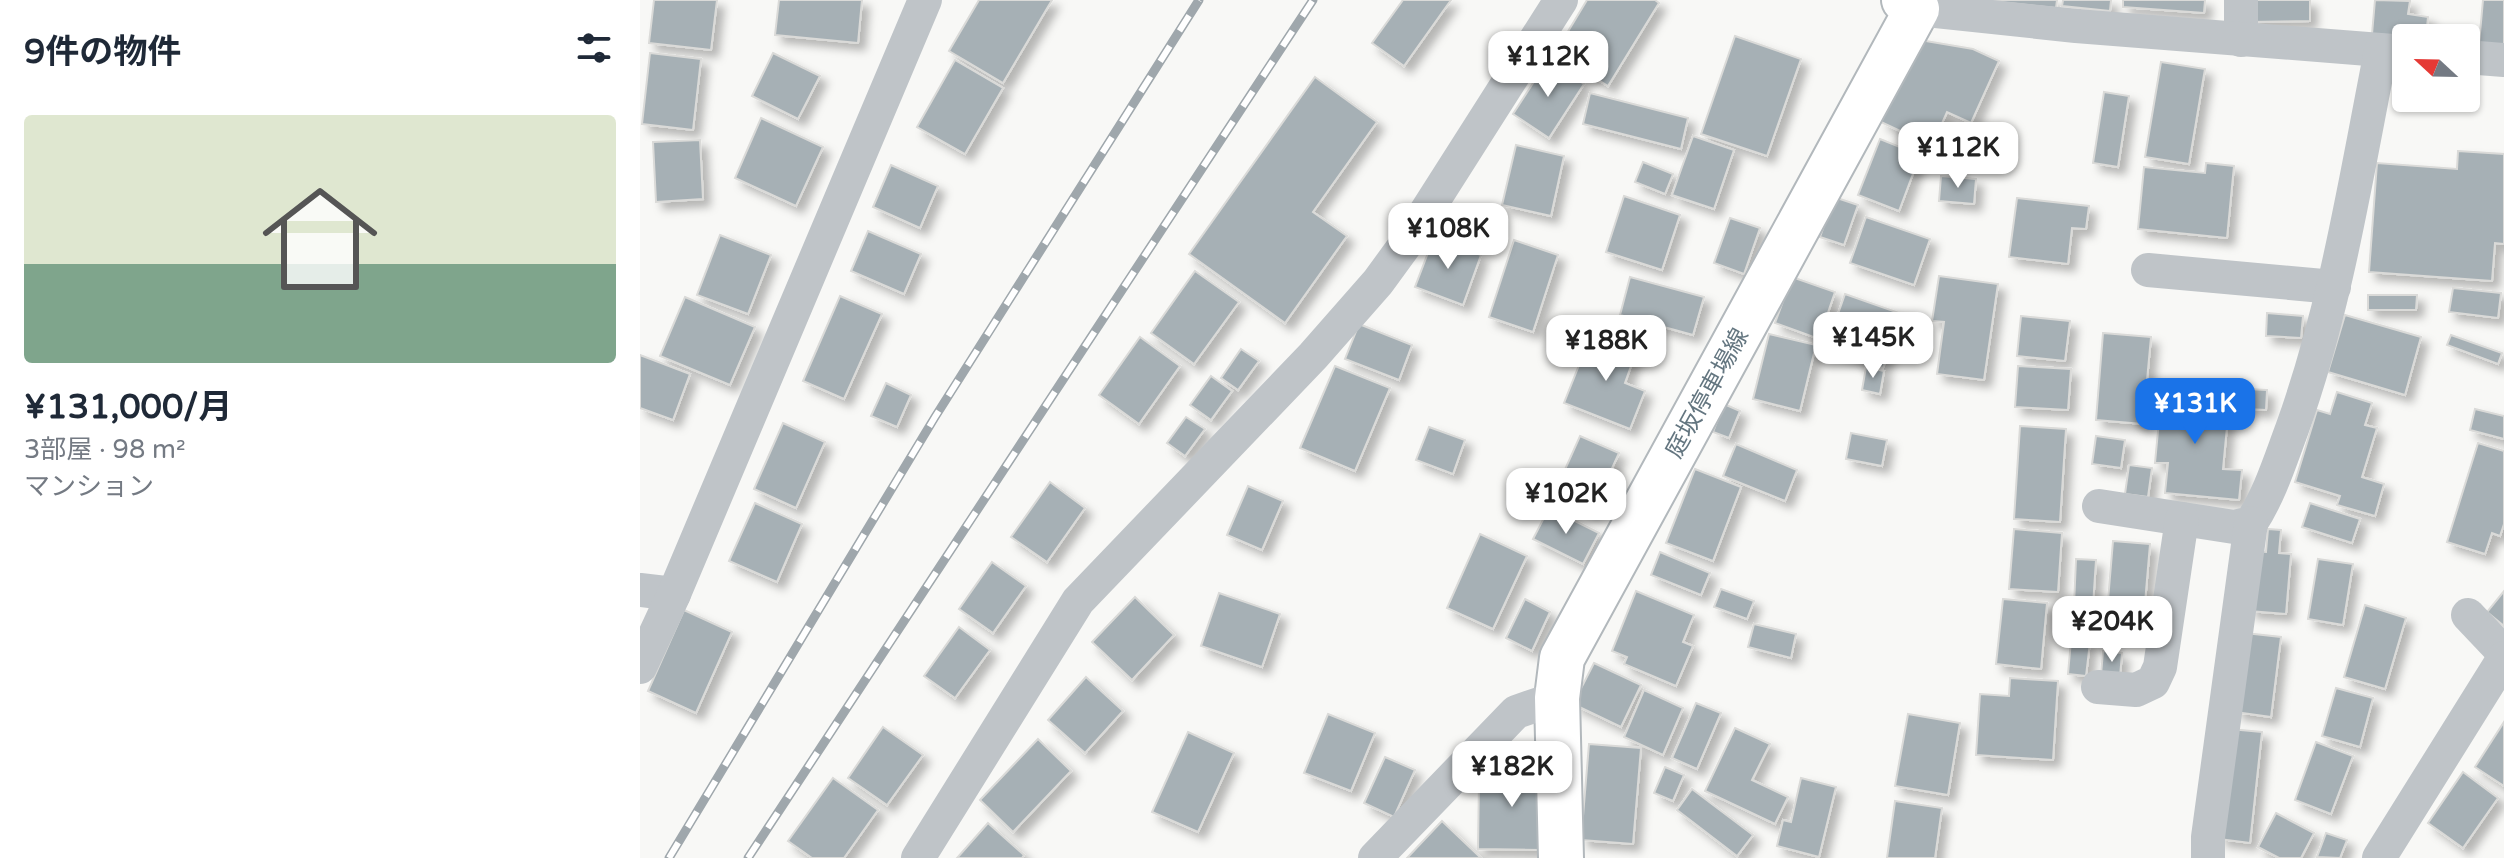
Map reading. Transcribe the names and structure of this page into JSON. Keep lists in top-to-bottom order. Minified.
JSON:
{"streets":{"main road":["庭坂停車場線"]},"north":"left","page":{"heading":"9件の物件","price":["¥112K","¥112K","¥108K","¥145K","¥188K","¥131K","¥102K","¥204K","¥182K"],"list":[{"name":"¥131,000/月","note":"3部屋 · 98 m² · マンション"}]}}
